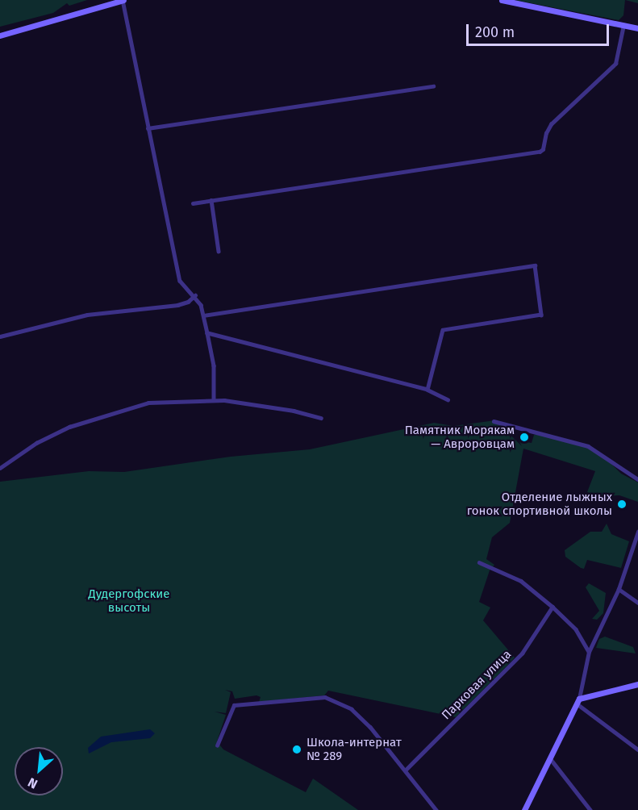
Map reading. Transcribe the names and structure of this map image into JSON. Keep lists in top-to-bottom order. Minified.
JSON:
{"streets":{"street":["Парковая улица"]},"parks":["Дудергофские высоты"],"places":["Памятник Морякам — Авроровцам","Отделение лыжных гонок спортивной школы","Школа-интернат № 289"],"scale_bar":"200 m","north":"bottom left"}
